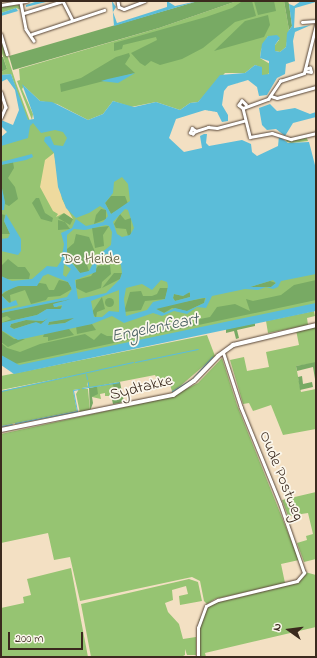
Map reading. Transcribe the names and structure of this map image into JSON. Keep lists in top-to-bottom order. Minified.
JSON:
{"streets":{"street":["Sydtakke","Oude Postweg"]},"crossings":[["Sydtakke","Oude Postweg"]],"water":["Engelenfeart"],"parks":["De Heide"],"scale_bar":"200 m","north":"left"}
